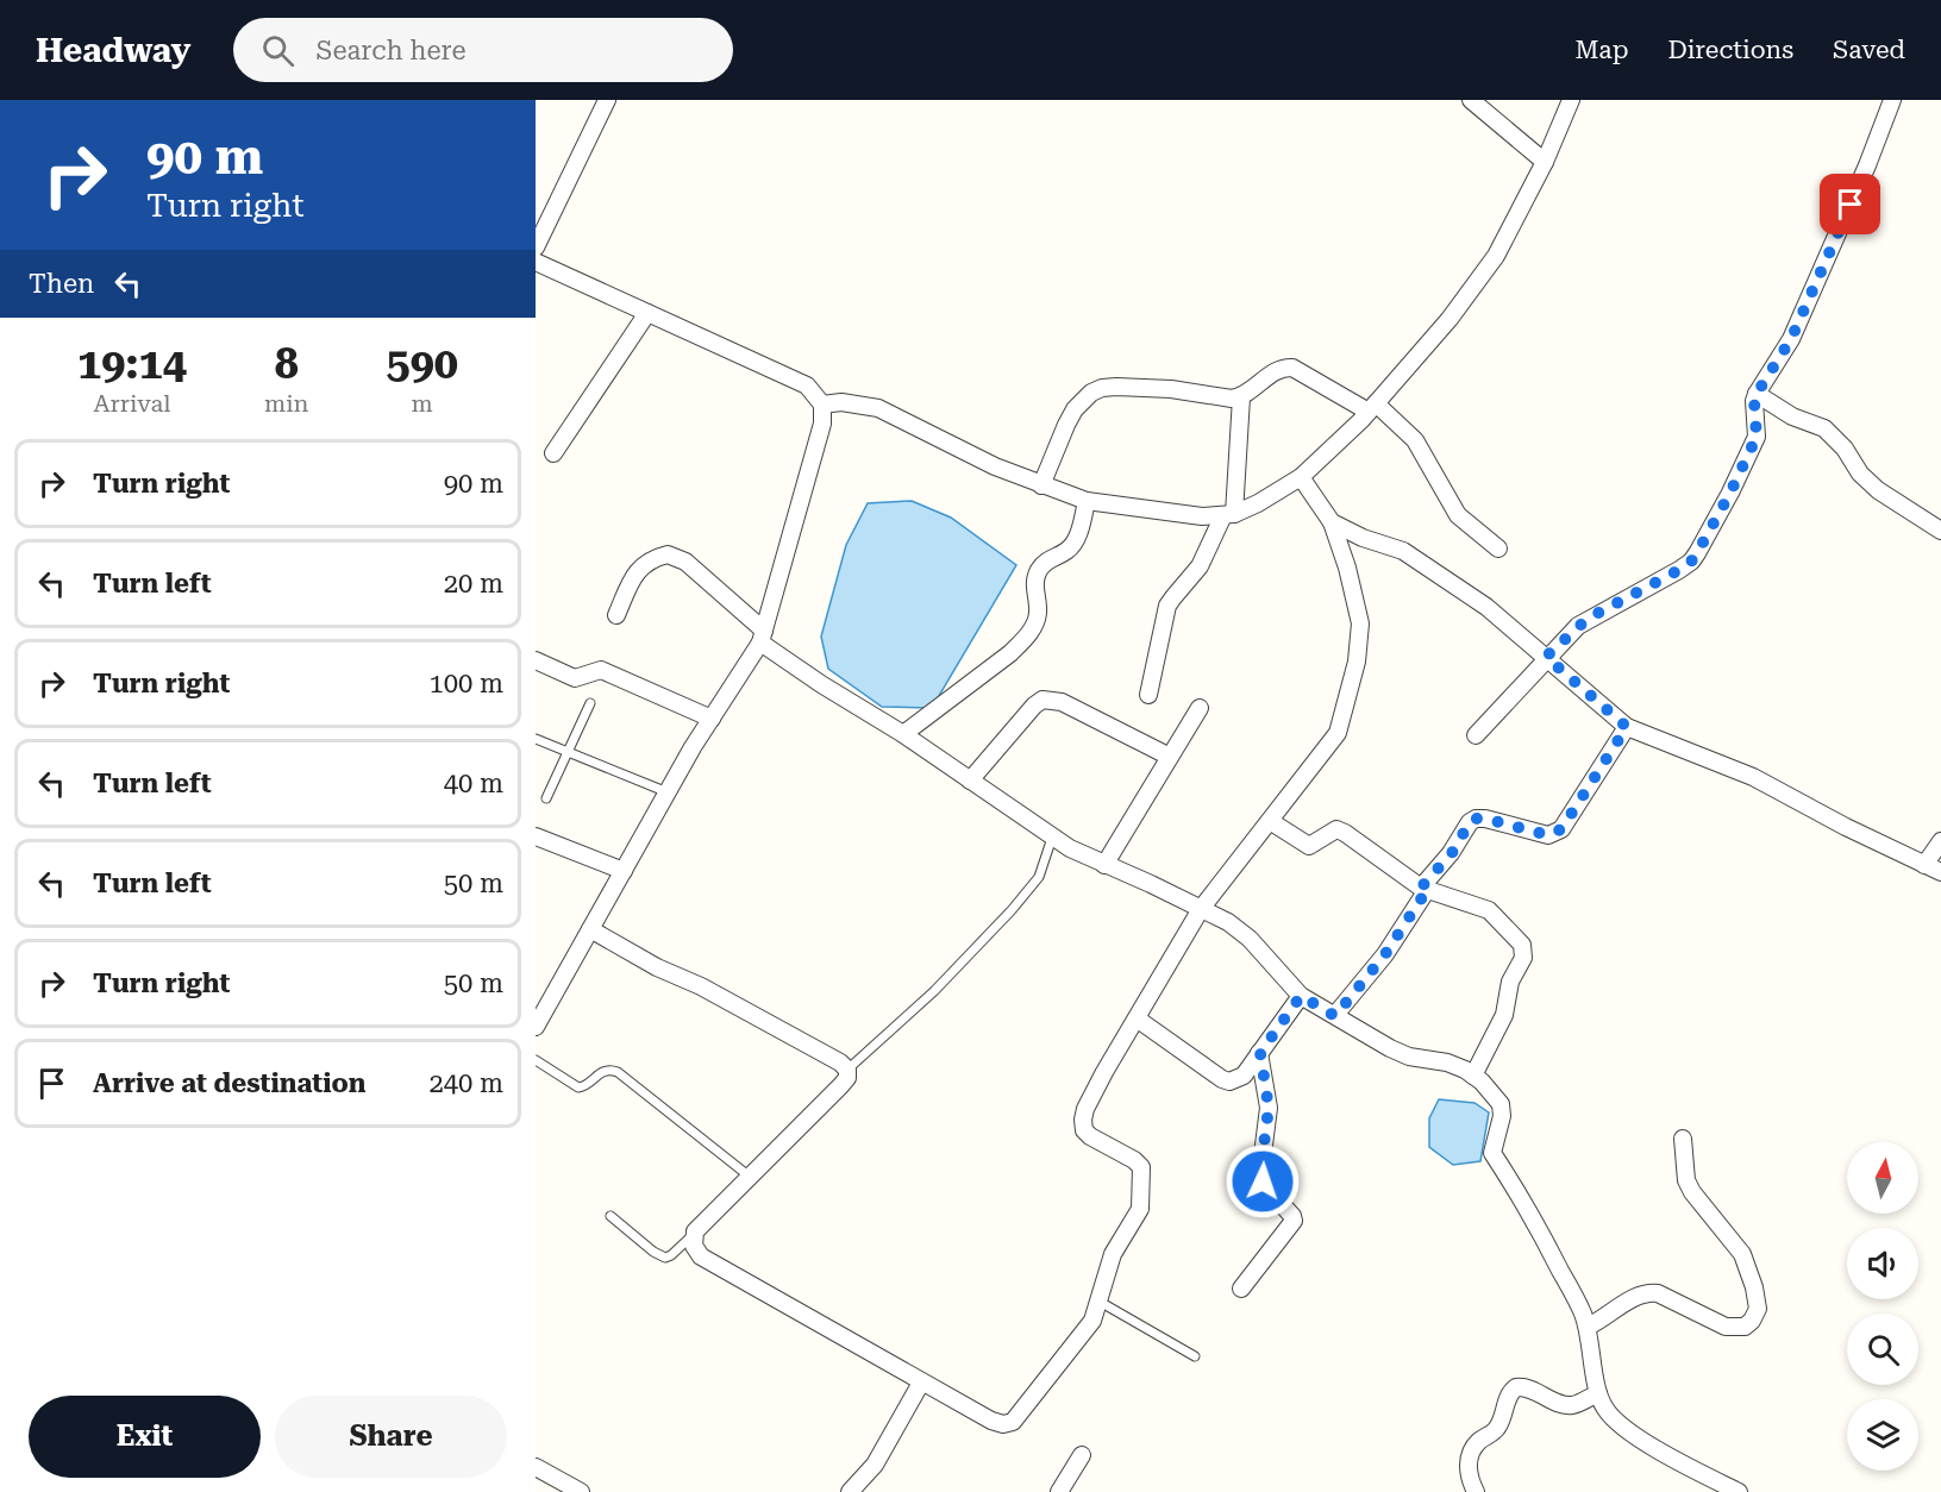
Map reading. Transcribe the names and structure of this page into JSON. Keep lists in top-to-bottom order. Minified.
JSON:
{"north":"top","page":{"header":"Headway","search":"Search here","nav":["Map","Directions","Saved"],"turn":["90 m","Turn right"],"then":"Then","eta":["19:14","Arrival","8","min","590","m"],"list":[{"name":"Turn right","value":"90 m"},{"name":"Turn left","value":"20 m"},{"name":"Turn right","value":"100 m"},{"name":"Turn left","value":"40 m"},{"name":"Turn left","value":"50 m"},{"name":"Turn right","value":"50 m"},{"name":"Arrive at destination","value":"240 m"}],"buttons":["Exit","Share"]}}
